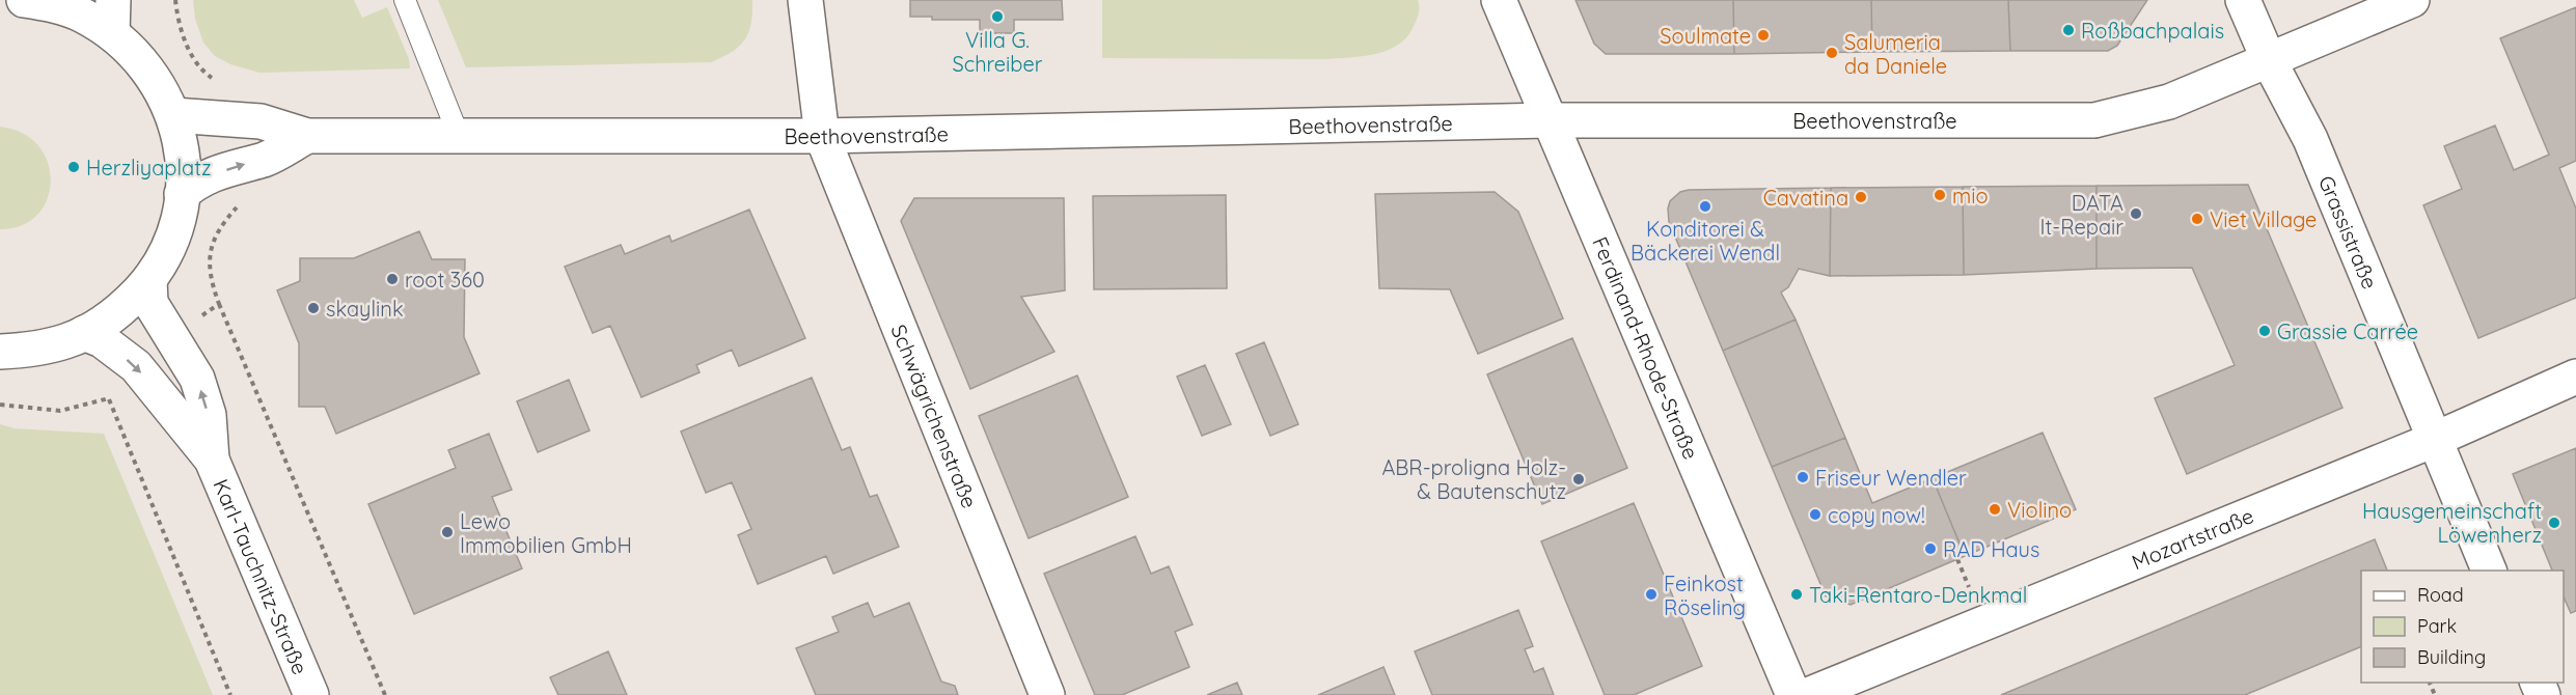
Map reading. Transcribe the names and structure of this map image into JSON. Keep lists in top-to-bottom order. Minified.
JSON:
{"streets":{"street":["Beethovenstraße","Grassistraße","Ferdinand-Rhode-Straße","Schwägrichenstraße","Mozartstraße","Karl-Tauchnitz-Straße"]},"crossings":[["Beethovenstraße","Grassistraße"],["Beethovenstraße","Ferdinand-Rhode-Straße"],["Beethovenstraße","Schwägrichenstraße"],["Grassistraße","Mozartstraße"]],"places":["Villa G. Schreiber","Roßbachpalais","Soulmate","Salumeria da Daniele","Herzliyaplatz","mio","Cavatina","Konditorei & Bäckerei Wendl","DATA It-Repair","Viet Village","root 360","skaylink","Grassie Carrée","Friseur Wendler","ABR-proligna Holz- & Bautenschutz","Violino","copy now!","Hausgemeinschaft Löwenherz","Lewo Immobilien GmbH","RAD Haus","Feinkost Röseling","Taki-Rentaro-Denkmal"],"legend":["Road","Park","Building"]}
